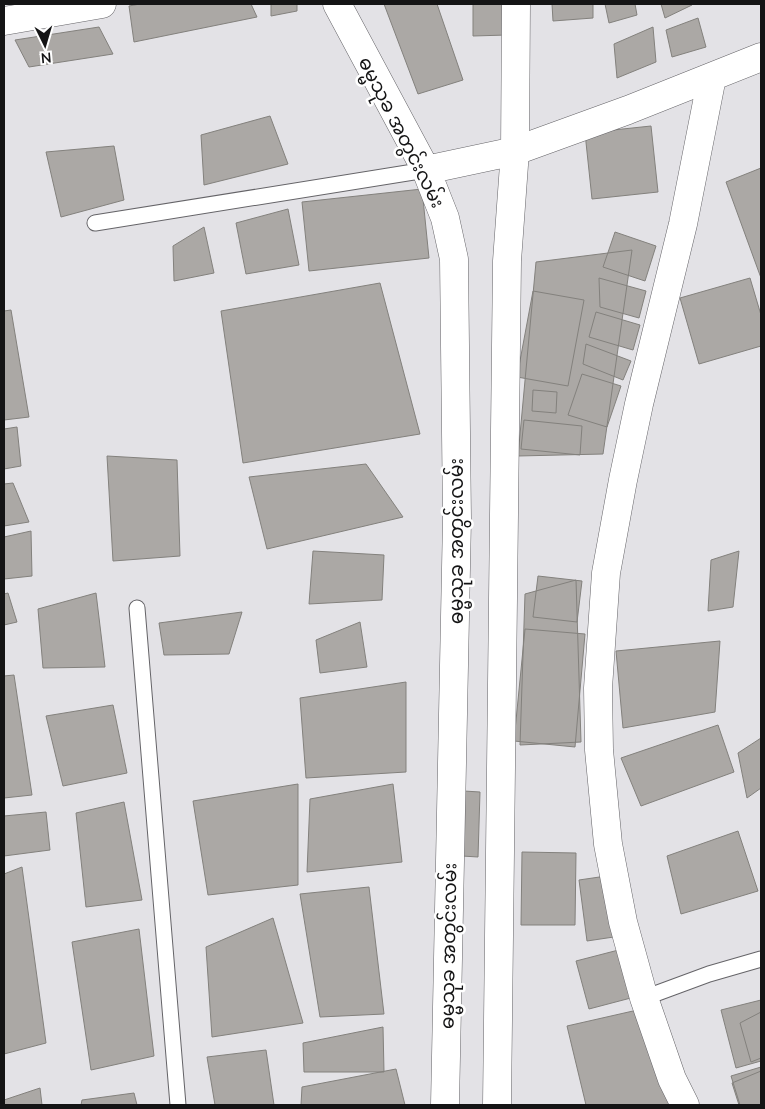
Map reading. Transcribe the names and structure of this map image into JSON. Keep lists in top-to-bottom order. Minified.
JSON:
{"streets":{"street":["ဓမ္မသုခ အတွင်းလမ်း"]},"north":"bottom"}
